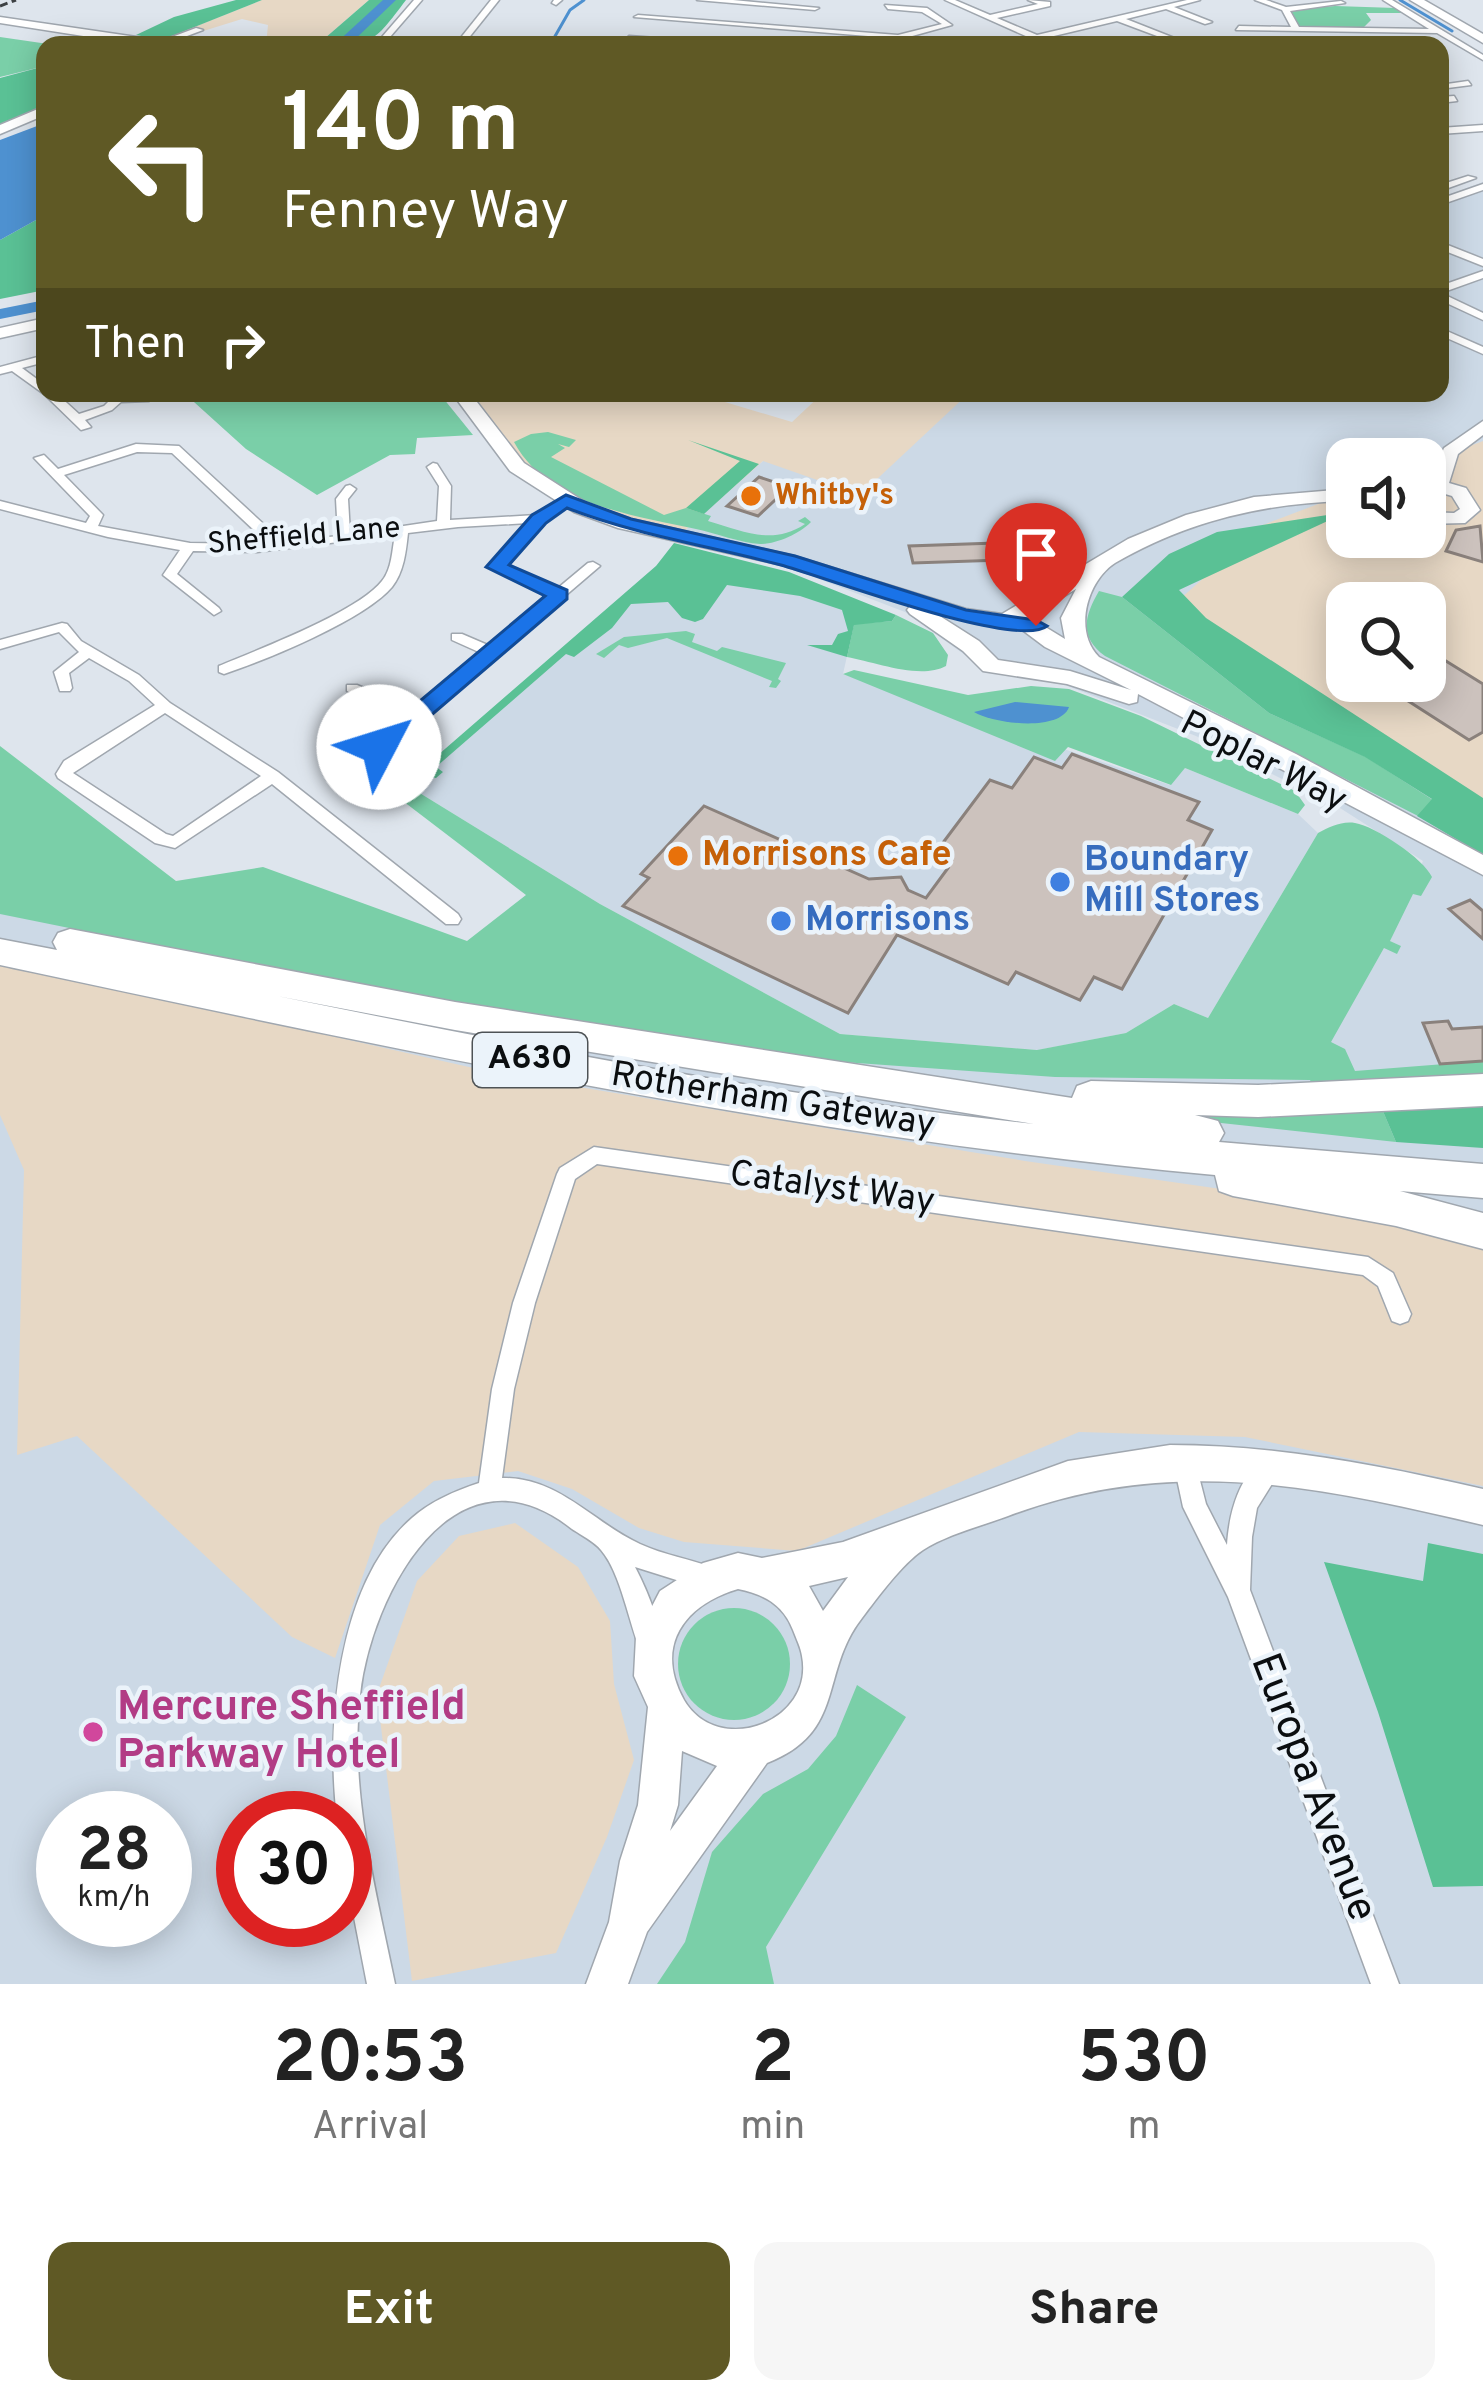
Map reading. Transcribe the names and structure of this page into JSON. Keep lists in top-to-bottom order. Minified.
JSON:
{"streets":{"highway":["A630","Rotherham Gateway"],"main road":["Poplar Way"],"street":["Sheffield Lane","Catalyst Way","Europa Avenue"]},"crossings":[["A630","Rotherham Gateway"]],"places":["Whitby's","Morrisons Cafe","Boundary Mill Stores","Morrisons","Mercure Sheffield Parkway Hotel"],"page":{"turn":["140 m","Fenney Way"],"then":"Then","speed":"28 km/h","limit":"30","eta":["20:53","Arrival","2","min","530","m"],"buttons":["Exit","Share"]}}
